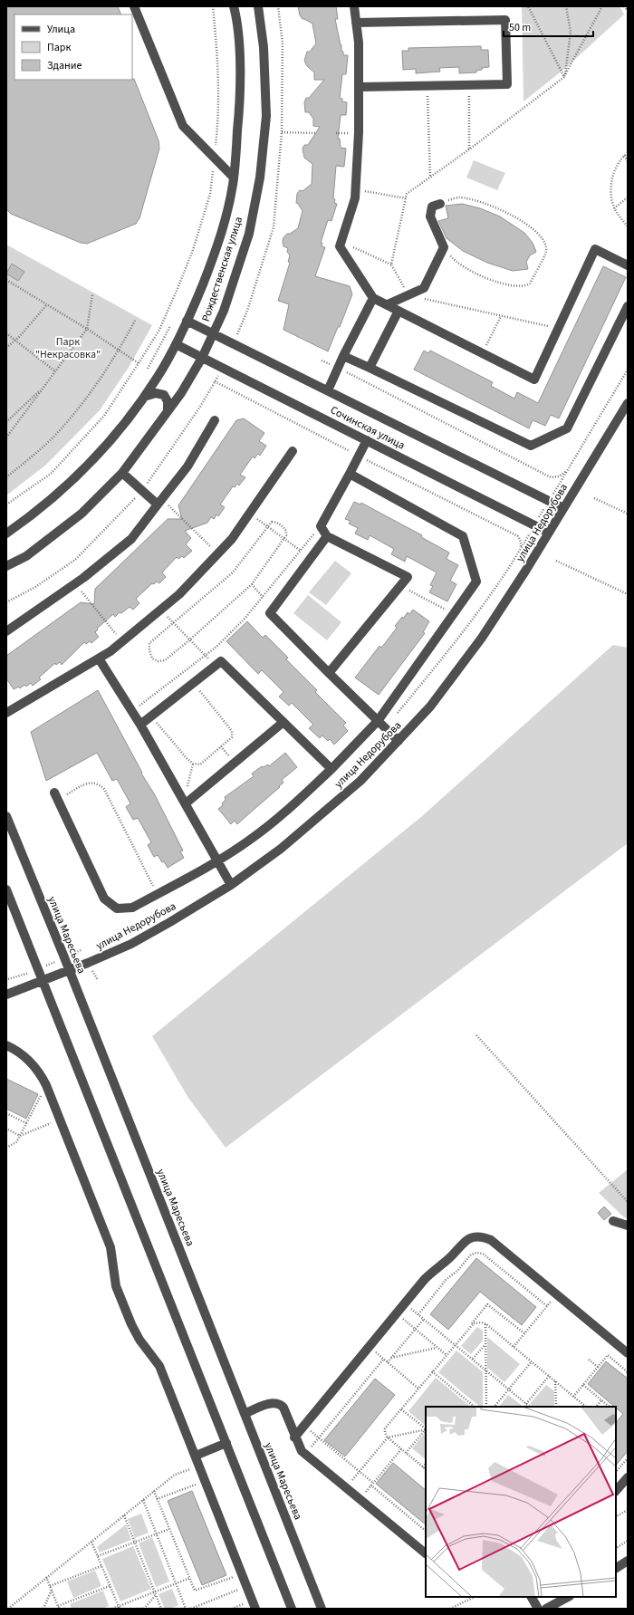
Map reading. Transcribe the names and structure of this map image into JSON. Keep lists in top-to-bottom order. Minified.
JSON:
{"streets":{"street":["Рождественская улица","Сочинская улица","улица Недорубова","улица Маресьева"]},"crossings":[["Рождественская улица","Сочинская улица"],["Сочинская улица","улица Недорубова"],["улица Недорубова","улица Маресьева"]],"parks":["Парк \"Некрасовка\""],"legend":["Улица","Парк","Здание"],"scale_bar":"50 m"}
